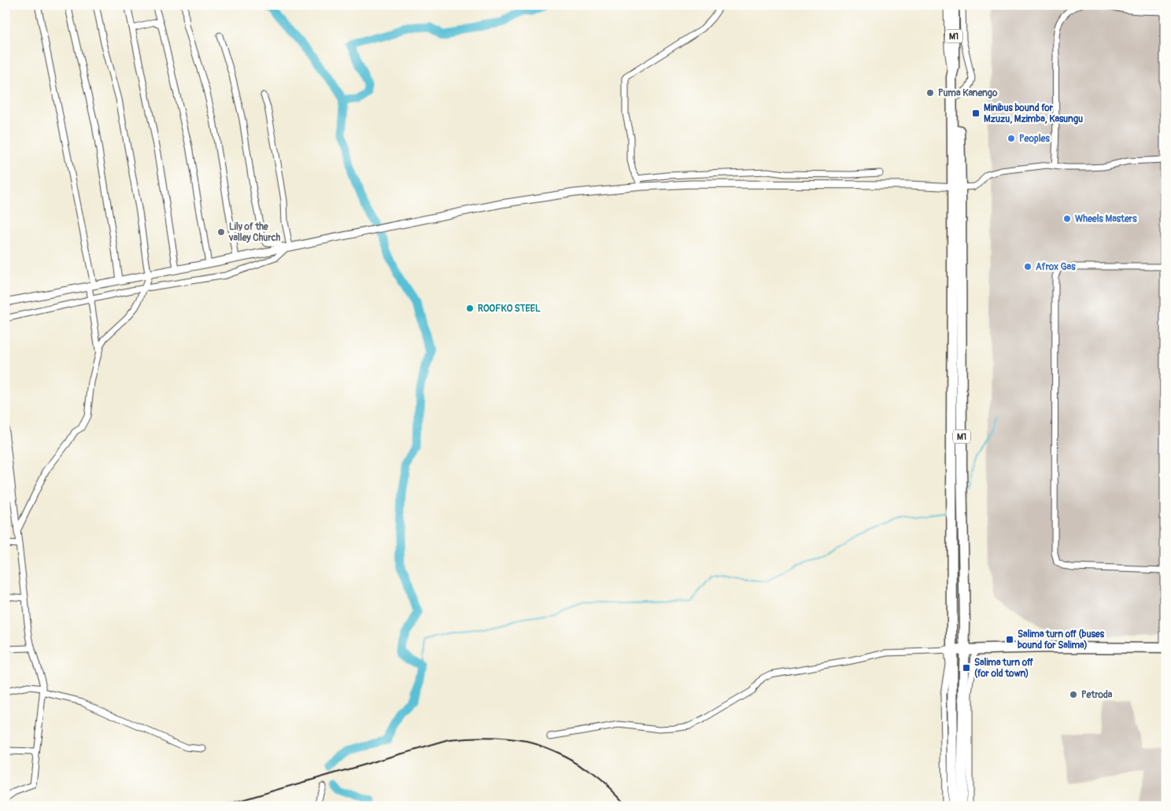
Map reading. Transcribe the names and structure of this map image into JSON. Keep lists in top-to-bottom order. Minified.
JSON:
{"streets":{"highway":["M1"]},"places":{"other":["Puma Kanengo","Peoples","Wheels Masters","Lily of the valley Church","Afrox Gas","ROOFKO STEEL","Petroda"],"transit":["Minibus bound for Mzuzu, Mzimba, Kasungu","Salima turn off (buses bound for Salima)","Salima turn off (for old town)"]}}
